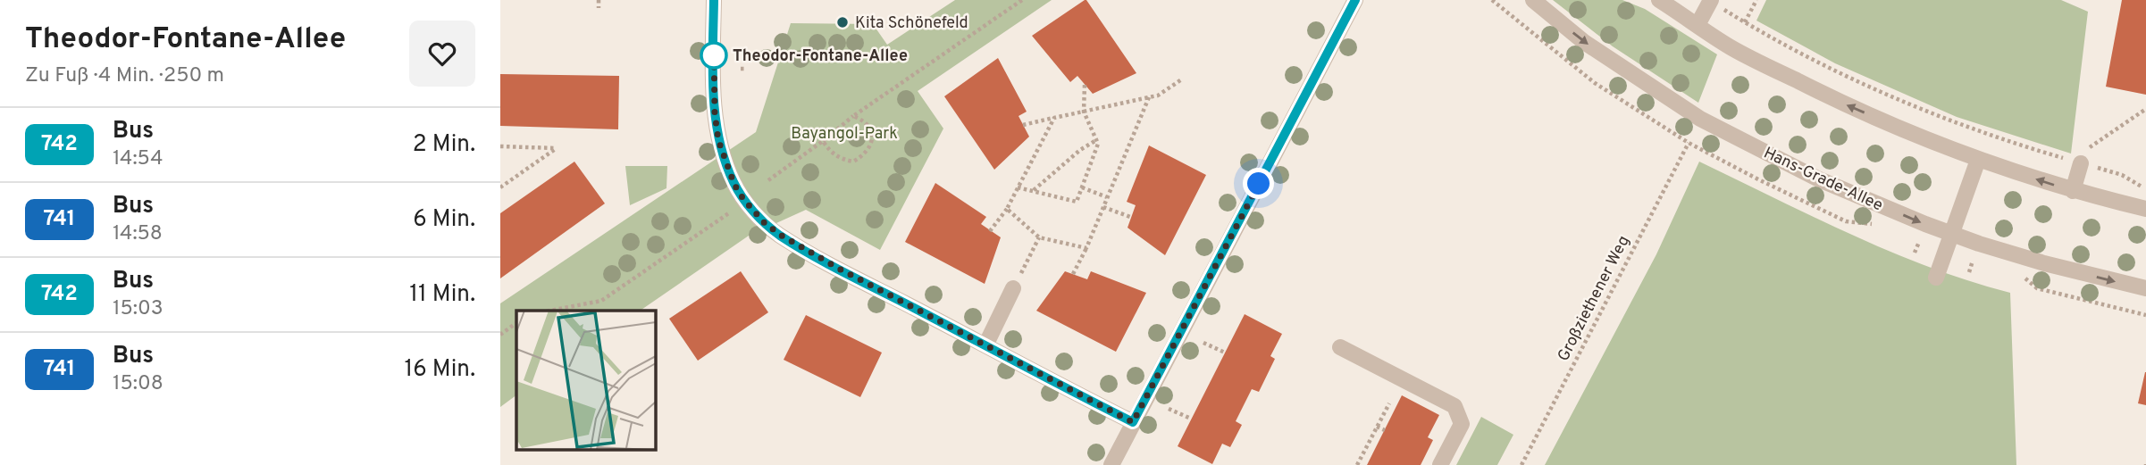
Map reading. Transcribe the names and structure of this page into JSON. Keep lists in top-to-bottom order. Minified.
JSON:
{"streets":{"street":["Hans-Grade-Allee"],"path":["Großziethener Weg"]},"parks":["Bayangol-Park"],"places":["Kita Schönefeld","Theodor-Fontane-Allee"],"lines":["bus line 742"],"page":{"heading":["Theodor-Fontane-Allee","Zu Fuß · 4 Min. · 250 m"],"list":[{"mark":"742","name":"Bus","note":"14:54","value":"2 Min."},{"mark":"741","name":"Bus","note":"14:58","value":"6 Min."},{"mark":"742","name":"Bus","note":"15:03","value":"11 Min."},{"mark":"741","name":"Bus","note":"15:08","value":"16 Min."}]}}
